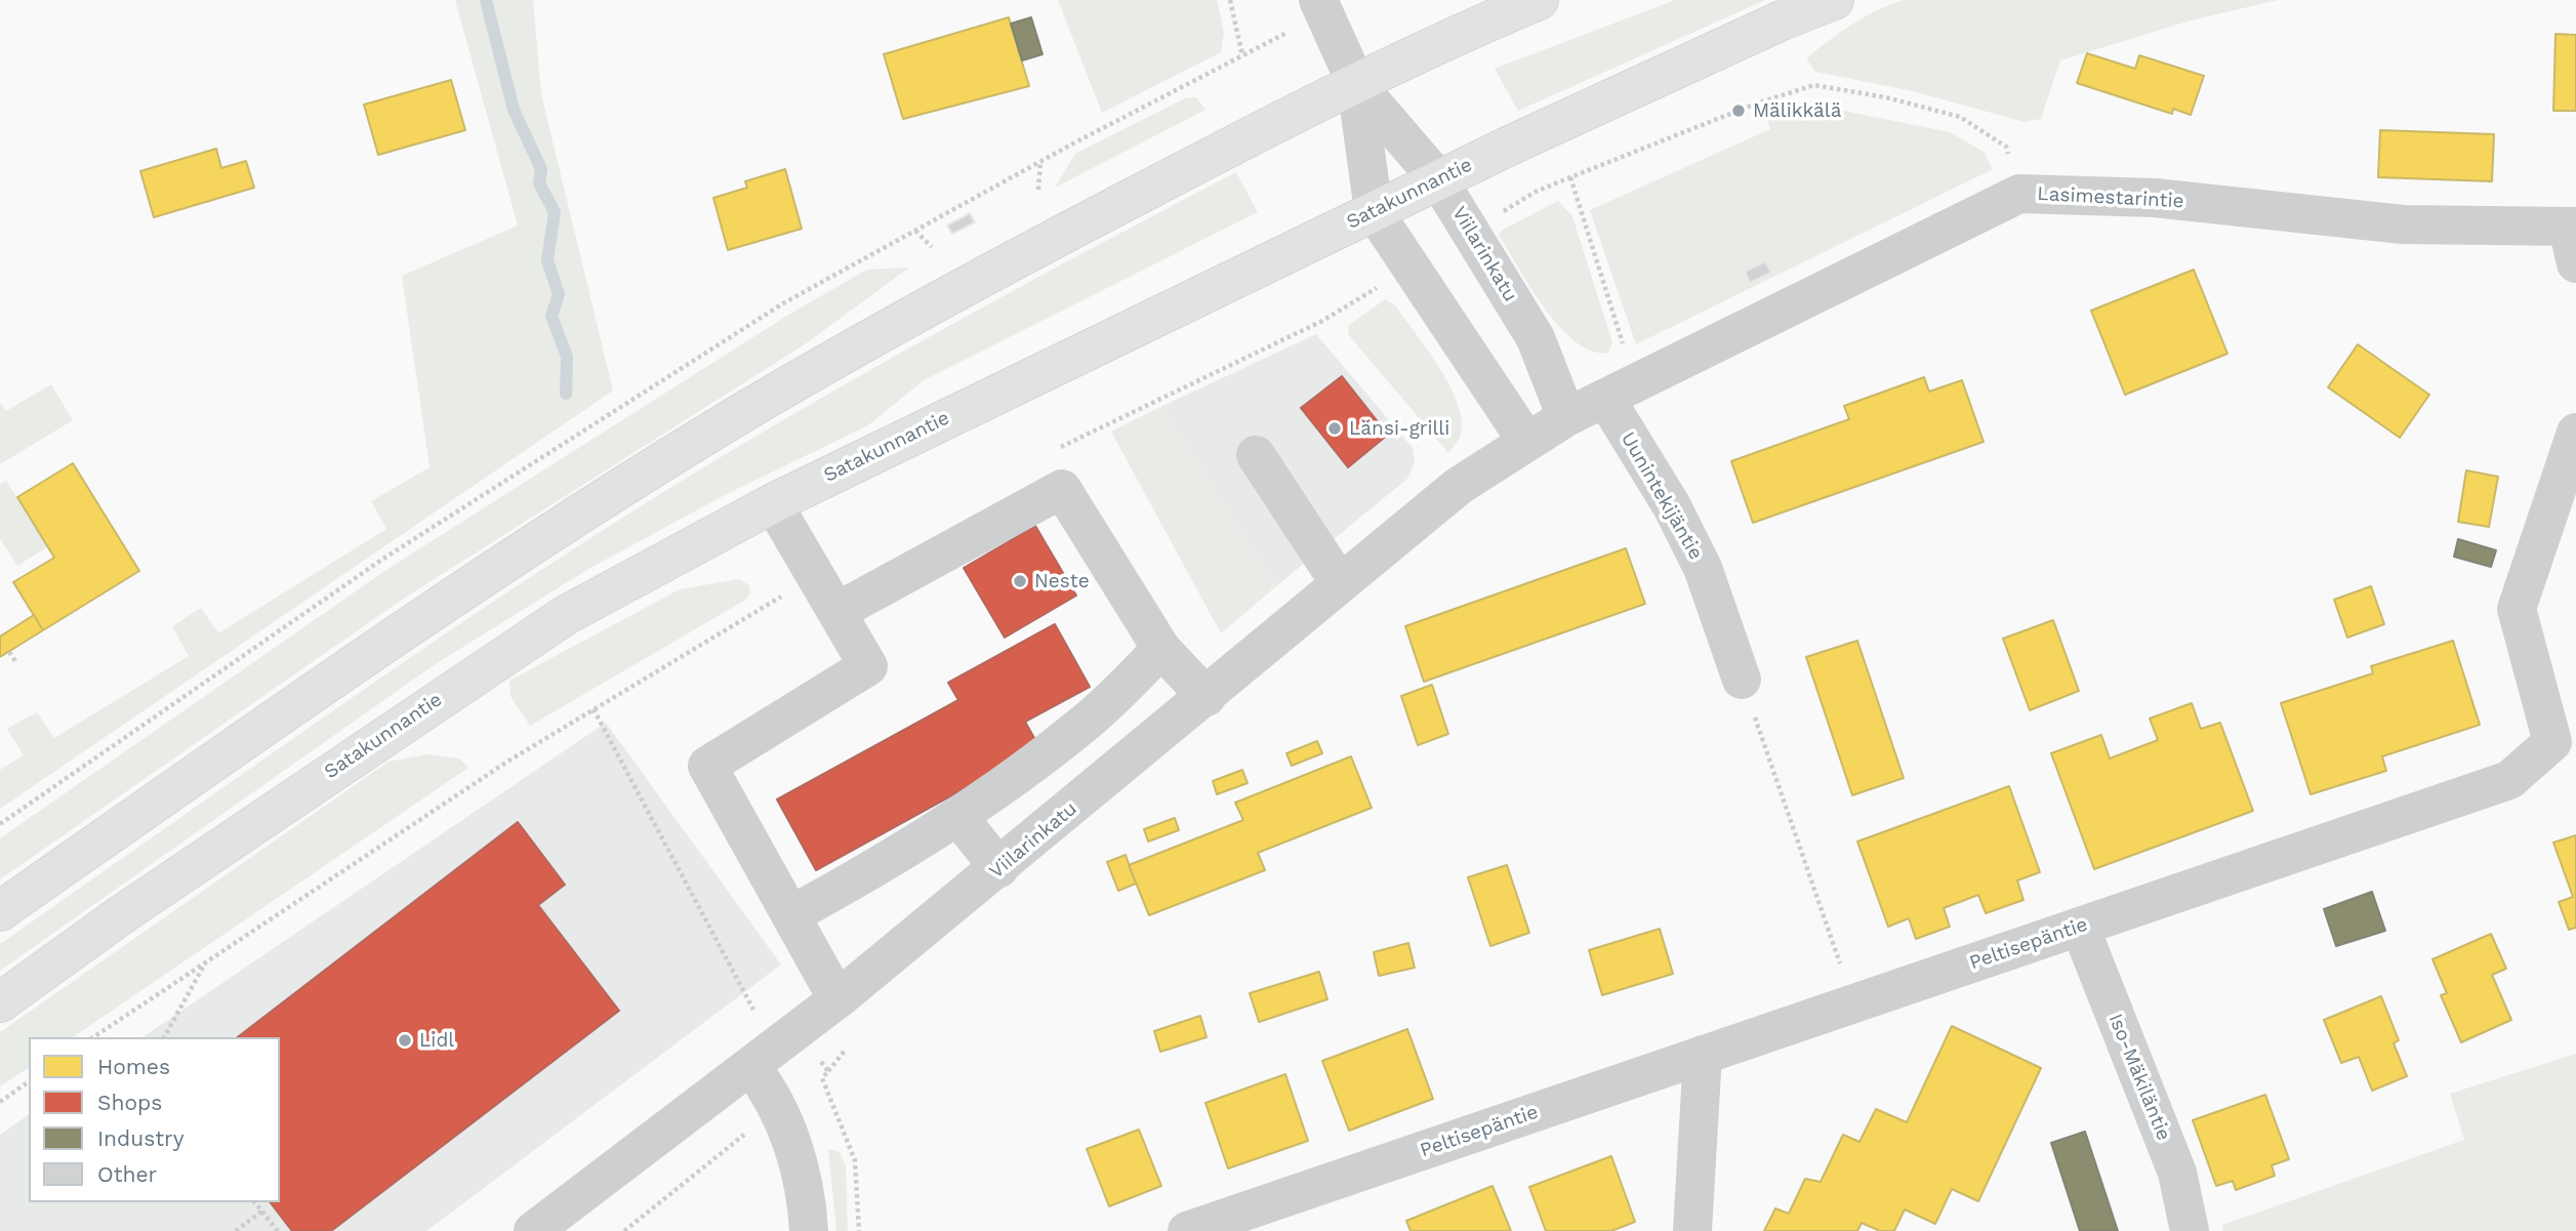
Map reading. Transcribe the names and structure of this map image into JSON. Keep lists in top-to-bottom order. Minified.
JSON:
{"streets":{"main road":["Satakunnantie"],"street":["Lasimestarintie","Viilarinkatu","Uunintekijäntie","Peltisepäntie","Iso-Mäkiläntie"]},"crossings":[["Satakunnantie","Viilarinkatu"],["Lasimestarintie","Viilarinkatu"],["Lasimestarintie","Uunintekijäntie"],["Peltisepäntie","Iso-Mäkiläntie"]],"places":["Mälikkälä","Länsi-grilli","Neste","Lidl"],"legend":["Homes","Shops","Industry","Other"]}
